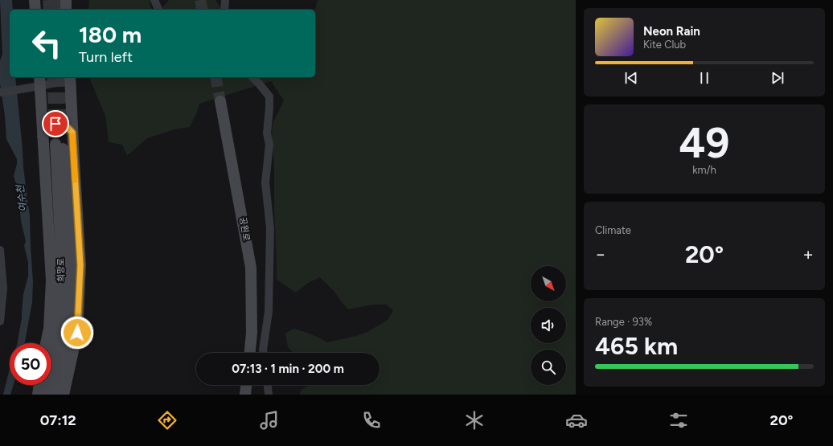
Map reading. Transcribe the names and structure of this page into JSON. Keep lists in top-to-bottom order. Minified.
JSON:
{"streets":{"main road":["공원로","희망로"]},"water":["여수천"],"north":"bottom right","page":{"turn":["180 m","Turn left"],"song":["Neon Rain","Kite Club"],"tile":[["49","km/h"],"Climate",["Range · 93%","465 km"]],"heat":["−","20°","+"],"limit":"50","trip":"07:13 · 1 min · 200 m","tabs":["07:12","20°"]}}
